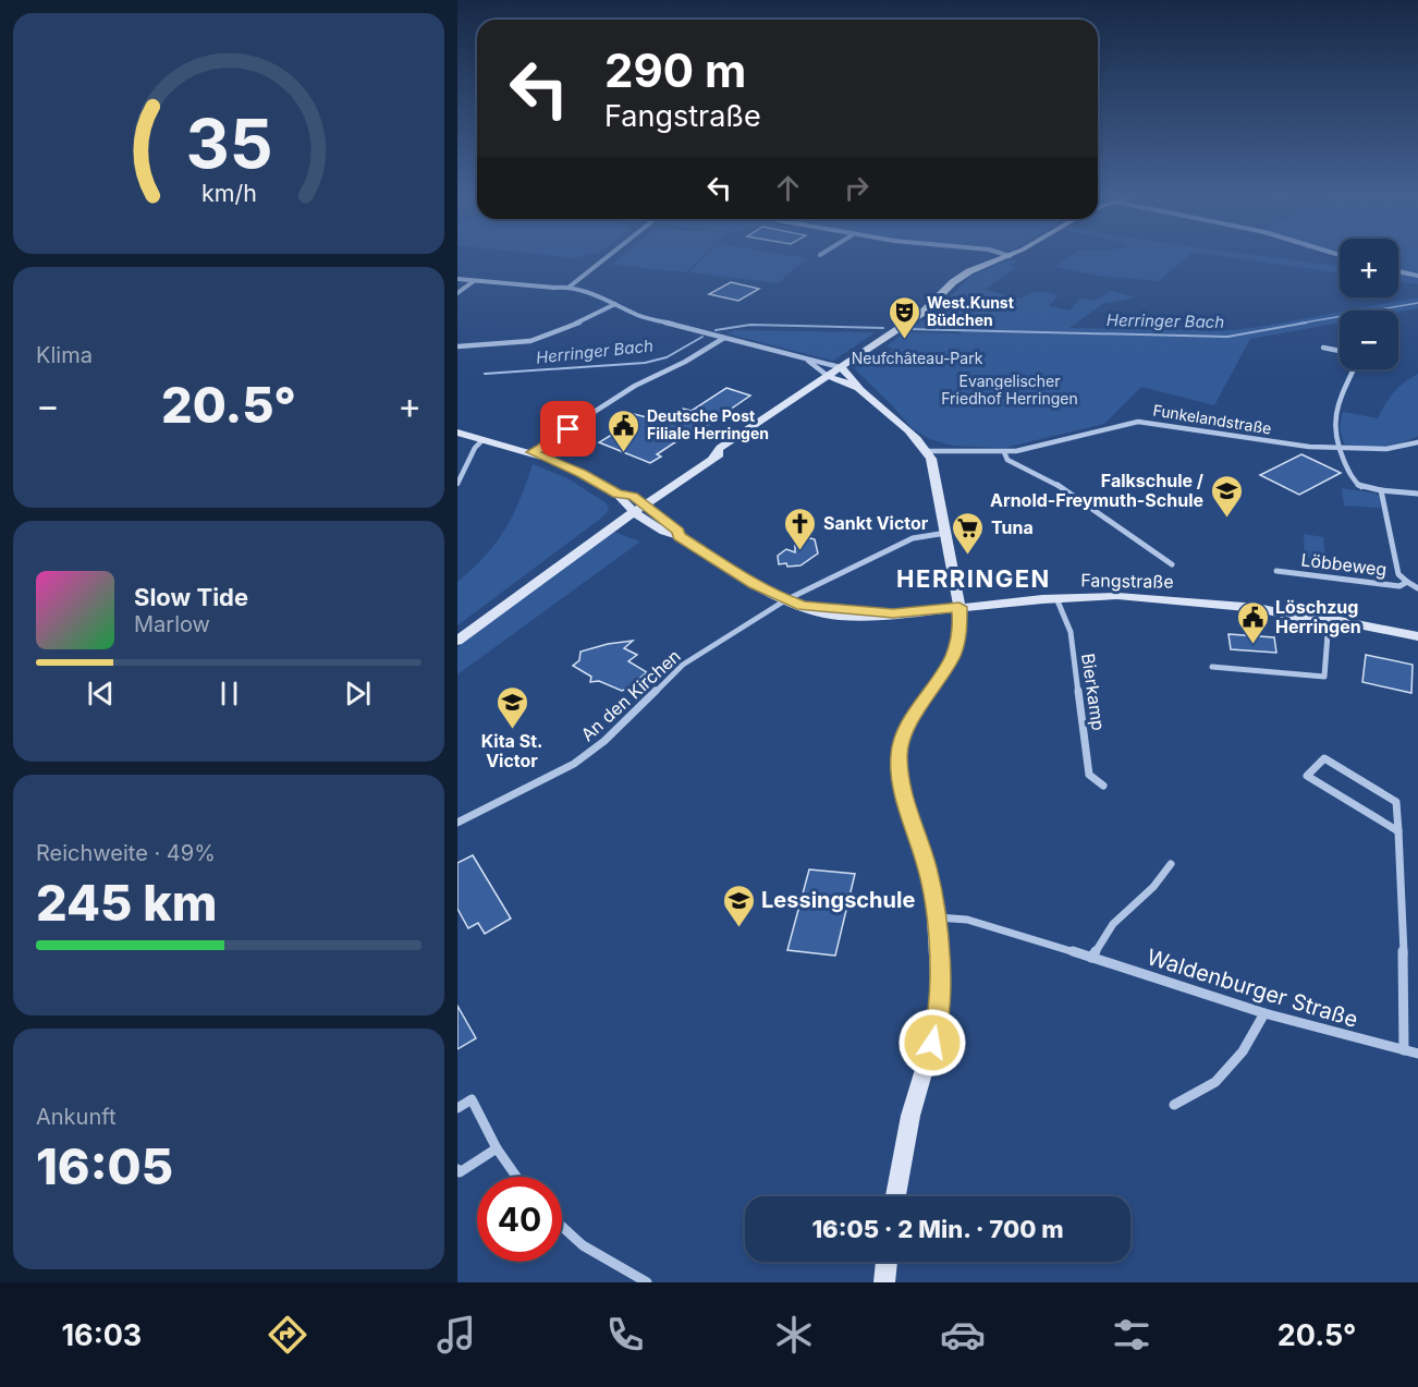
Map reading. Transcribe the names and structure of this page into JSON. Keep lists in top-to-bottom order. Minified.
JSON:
{"streets":{"main road":["Fangstraße"],"street":["Funkelandstraße","Löbbeweg","Bierkamp","An den Kirchen","Waldenburger Straße"]},"crossings":[["Fangstraße","Bierkamp"],["Fangstraße","An den Kirchen"]],"districts":["HERRINGEN"],"water":["Herringer Bach"],"parks":["Neufchâteau-Park","Evangelischer Friedhof Herringen"],"places":{"theatre":["West.Kunst Büdchen"],"public building":["Deutsche Post Filiale Herringen","Löschzug Herringen"],"school or university":["Falkschule / Arnold-Freymuth-Schule","Kita St. Victor","Lessingschule"],"church":["Sankt Victor"],"supermarket":["Tuna"]},"page":{"turn":["290 m","Fangstraße"],"map_buttons":["+","−"],"tile":["Klima",["Reichweite · 49%","245 km"],["Ankunft","16:05"]],"heat":["−","20.5°","+"],"song":["Slow Tide","Marlow"],"limit":"40","trip":"16:05 · 2 Min. · 700 m","tabs":["16:03","20.5°"],"gauge":["35","km/h"]}}
